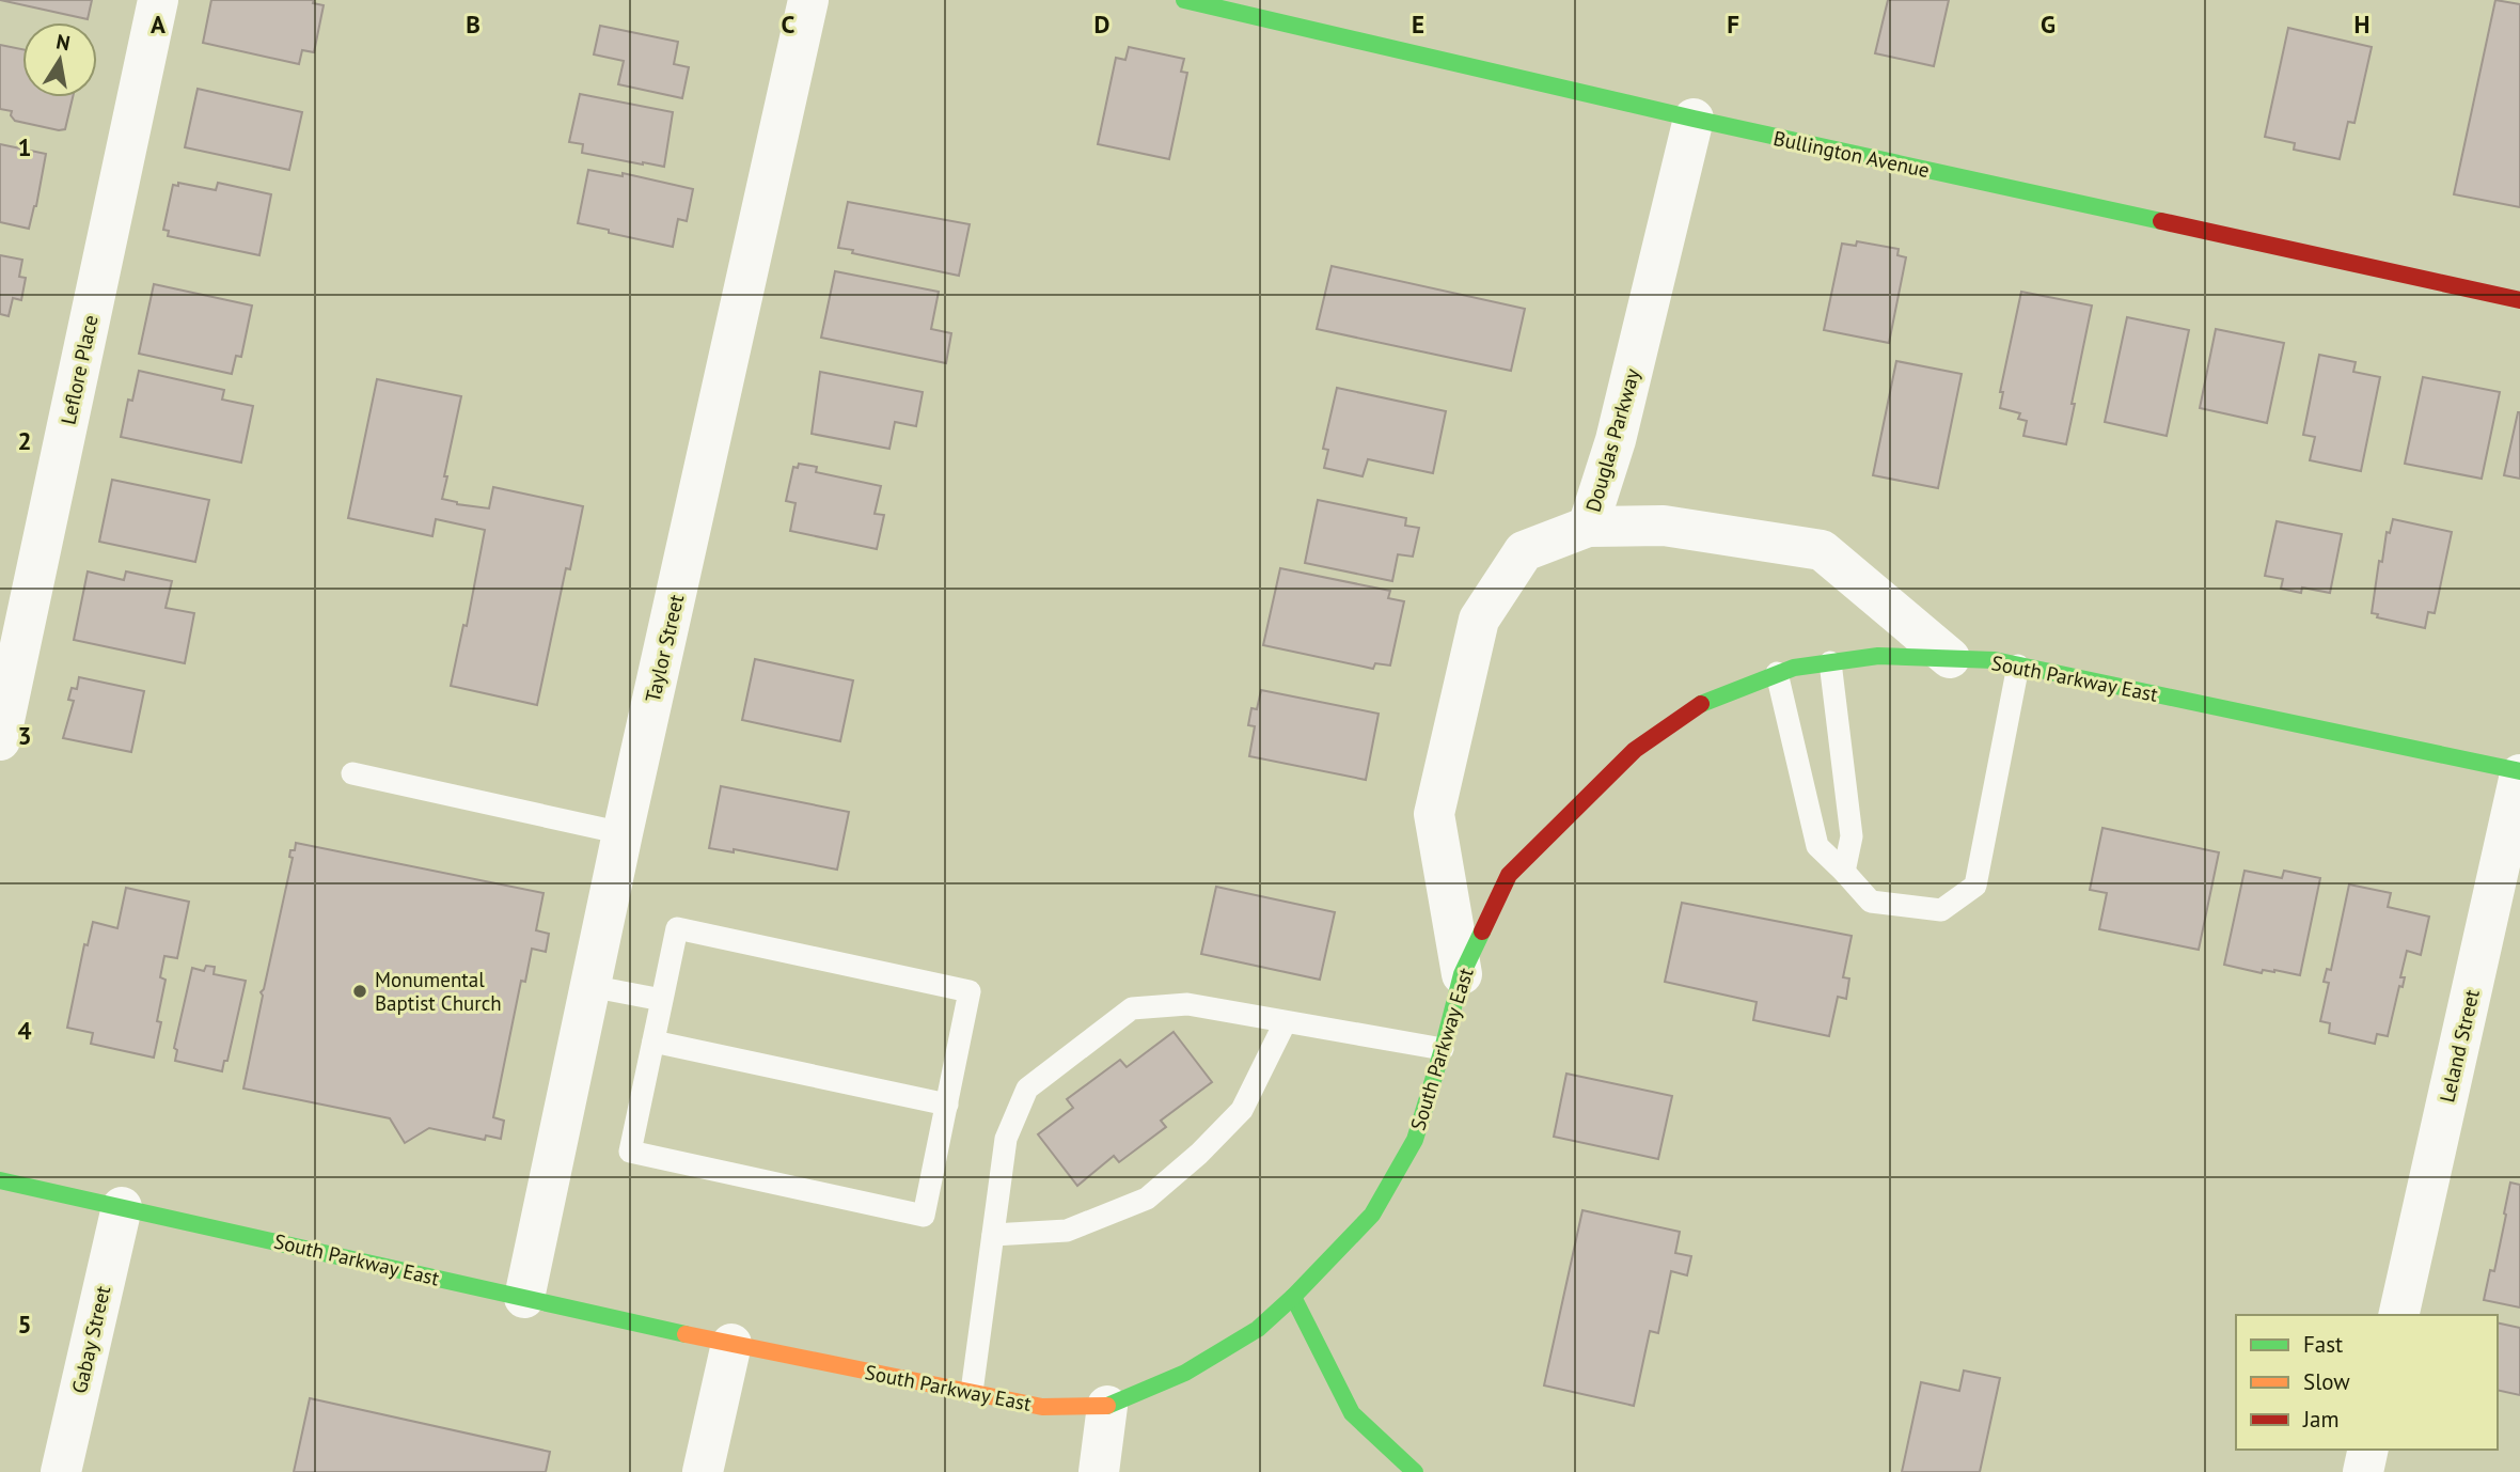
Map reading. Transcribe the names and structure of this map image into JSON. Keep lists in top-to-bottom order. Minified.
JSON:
{"streets":{"main road":["Bullington Avenue","South Parkway East"],"street":["Leflore Place","Douglas Parkway","Taylor Street","Leland Street","Gabay Street"]},"crossings":[["Bullington Avenue","Douglas Parkway"],["Douglas Parkway","South Parkway East"],["Taylor Street","South Parkway East"],["South Parkway East","Leland Street"],["South Parkway East","Gabay Street"]],"places":["Monumental Baptist Church"],"legend":["Fast","Slow","Jam"],"north":"top","grid":{"columns":["A","B","C","D","E","F","G","H"],"rows":["1","2","3","4","5"]}}
